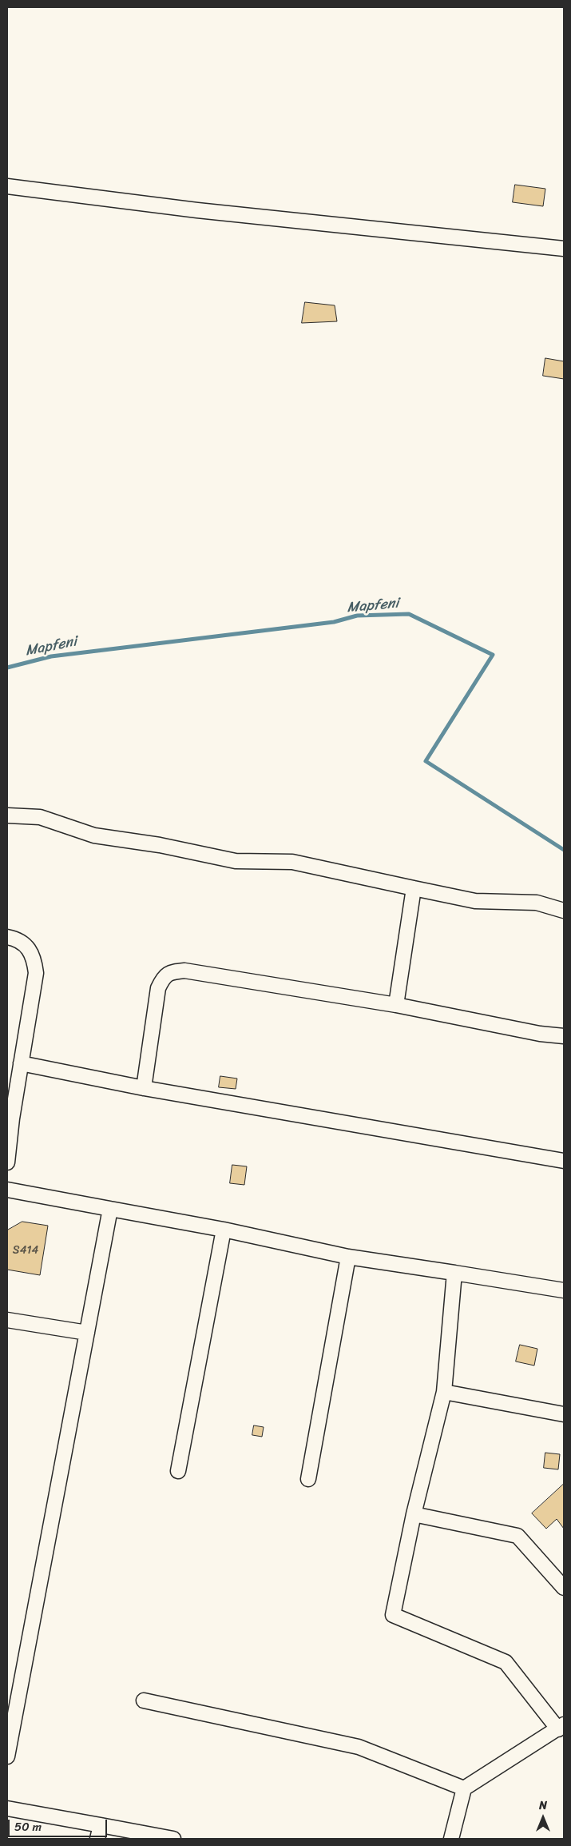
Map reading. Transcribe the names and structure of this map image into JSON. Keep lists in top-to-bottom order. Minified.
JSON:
{"water":["Mapfeni"],"house_numbers":["S414"],"scale_bar":"50 m","north":"top"}
